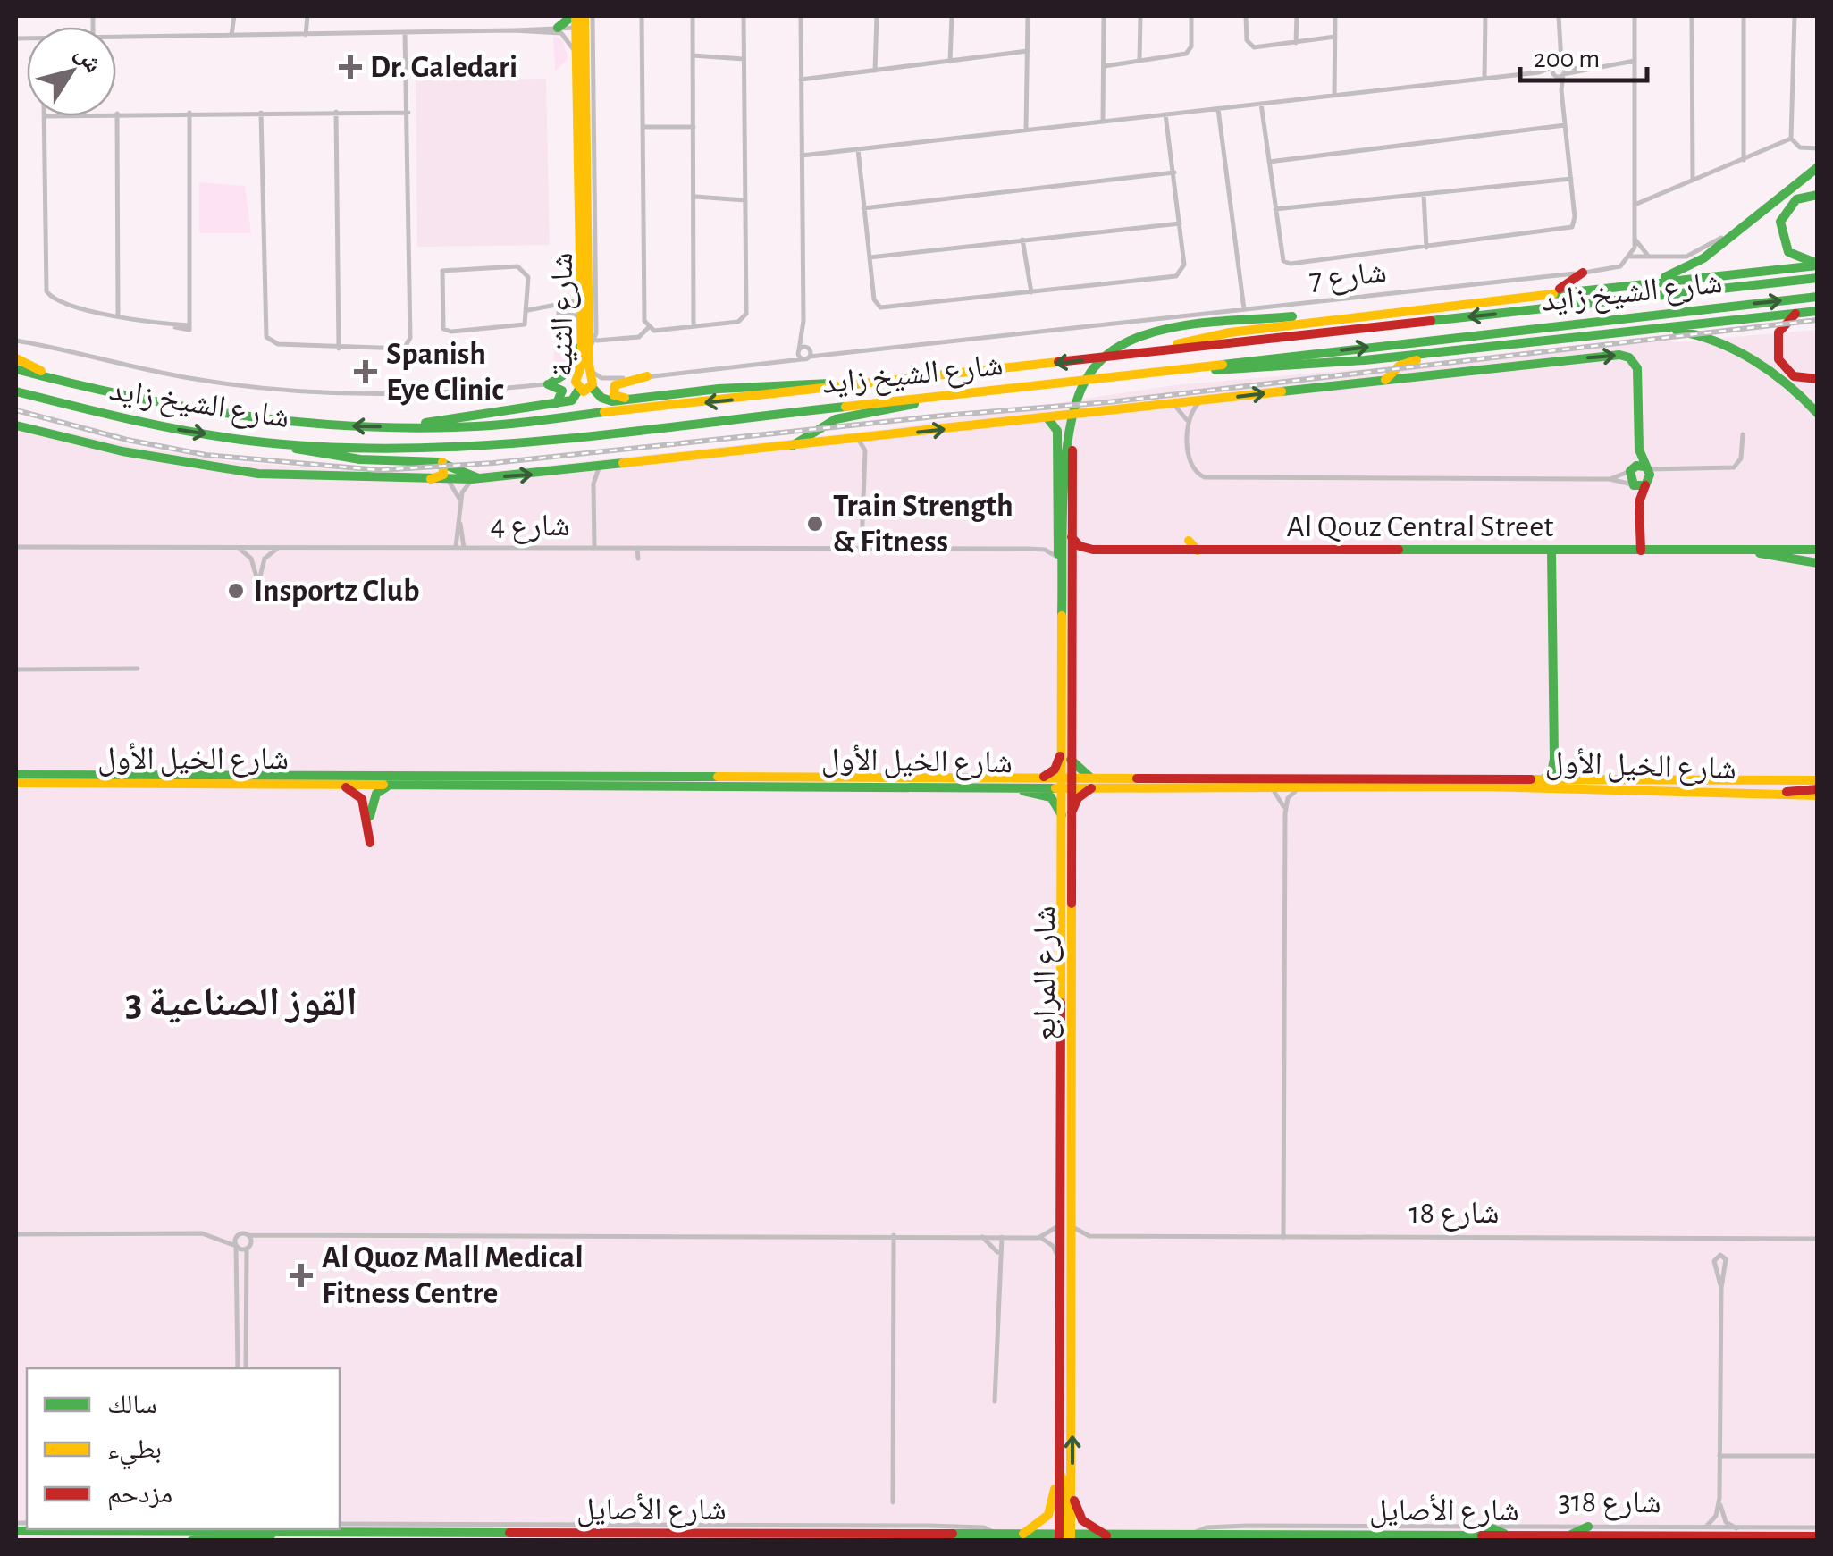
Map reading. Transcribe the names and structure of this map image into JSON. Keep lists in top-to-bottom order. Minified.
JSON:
{"streets":{"main road":["شارع الشيخ زايد","شارع الثنية","Al Qouz Central Street","شارع الخيل الأول","شارع المرابع","شارع الأصايل"],"street":["شارع 7","شارع 4","شارع 18","شارع 318"]},"crossings":[["Al Qouz Central Street","شارع المرابع"],["شارع الخيل الأول","شارع المرابع"],["شارع المرابع","شارع الأصايل"],["شارع 318","شارع الأصايل"]],"districts":["القوز الصناعية 3"],"places":{"health":["Dr. Galedari","Spanish Eye Clinic","Al Quoz Mall Medical Fitness Centre"],"other":["Train Strength & Fitness","Insportz Club"]},"legend":["سالك","بطيء","مزدحم"],"scale_bar":"200 m","north":"top right"}
